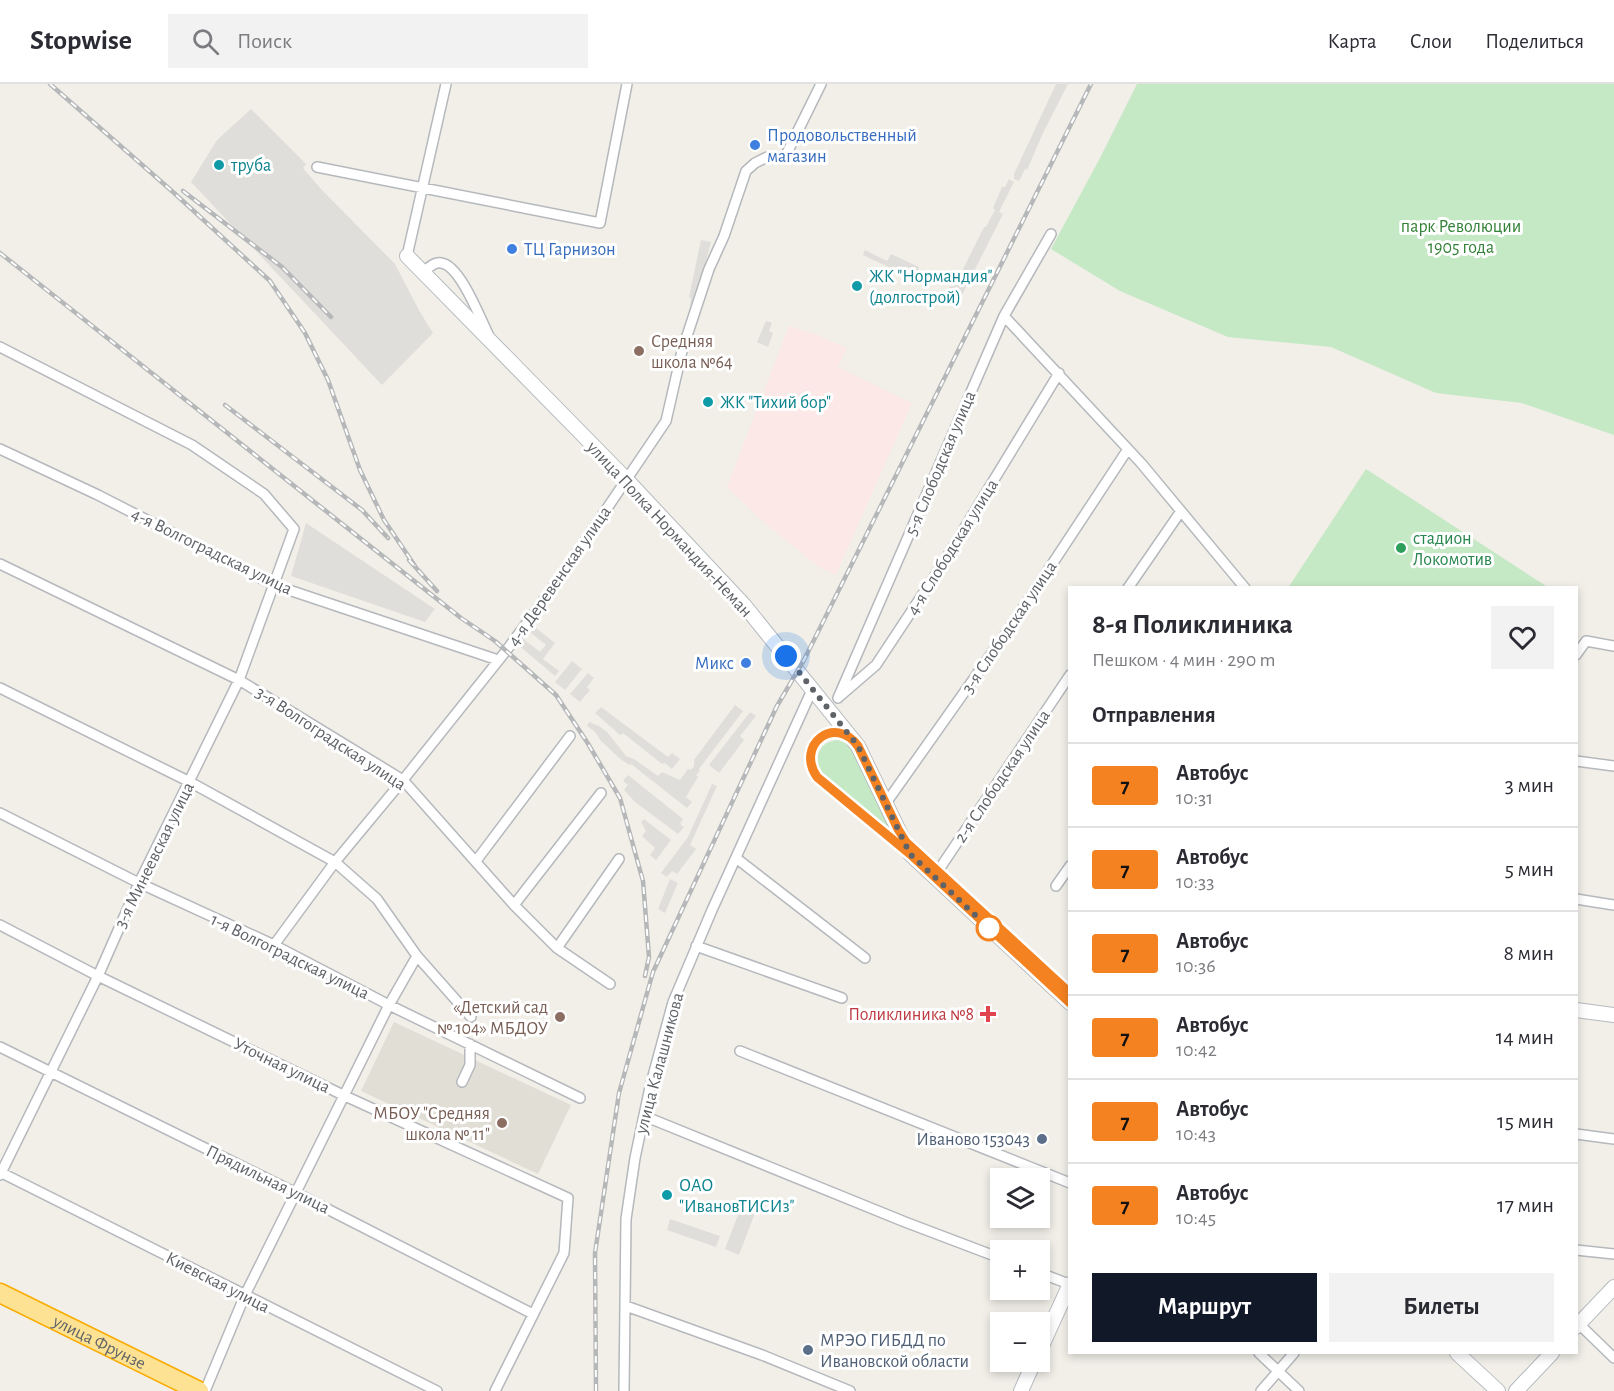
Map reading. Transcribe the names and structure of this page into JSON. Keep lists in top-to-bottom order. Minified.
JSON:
{"streets":{"highway":["улица Фрунзе"],"street":["5-я Слободская улица","улица Полка Нормандия-Неман","4-я Слободская улица","4-я Волгоградская улица","4-я Деревенская улица","3-я Слободская улица","3-я Волгоградская улица","2-я Слободская улица","3-я Минеевская улица","1-я Волгоградская улица","улица Калашникова","Уточная улица","Прядильная улица","Киевская улица"]},"crossings":[["5-я Слободская улица","4-я Слободская улица"],["улица Полка Нормандия-Неман","4-я Слободская улица"],["улица Полка Нормандия-Неман","4-я Деревенская улица"],["улица Полка Нормандия-Неман","3-я Слободская улица"],["улица Полка Нормандия-Неман","2-я Слободская улица"],["улица Полка Нормандия-Неман","улица Калашникова"],["4-я Волгоградская улица","4-я Деревенская улица"],["4-я Волгоградская улица","3-я Минеевская улица"],["4-я Деревенская улица","3-я Волгоградская улица"],["4-я Деревенская улица","1-я Волгоградская улица"],["3-я Волгоградская улица","3-я Минеевская улица"],["3-я Минеевская улица","1-я Волгоградская улица"],["3-я Минеевская улица","Уточная улица"],["3-я Минеевская улица","Прядильная улица"],["3-я Минеевская улица","Киевская улица"],["Уточная улица","Прядильная улица"]],"parks":["парк Революции 1905 года"],"places":{"other":["Продовольственный магазин","труба","ТЦ Гарнизон","ЖК \"Нормандия\" (долгострой)","Средняя школа №64","ЖК \"Тихий бор\"","стадион Локомотив","Микс","«Детский сад № 104» МБДОУ","МБОУ \"Средняя школа № 11\"","Иваново 153043","ОАО \"ИвановТИСИз\"","МРЭО ГИБДД по Ивановской области"],"health":["Поликлиника №8"]},"lines":["bus line 7"],"page":{"header":"Stopwise","search":"Поиск","nav":["Карта","Слои","Поделиться"],"heading":[["8-я Поликлиника","Пешком · 4 мин · 290 m"],"Отправления"],"list":[{"mark":"7","name":"Автобус","note":"10:31","value":"3 мин"},{"mark":"7","name":"Автобус","note":"10:33","value":"5 мин"},{"mark":"7","name":"Автобус","note":"10:36","value":"8 мин"},{"mark":"7","name":"Автобус","note":"10:42","value":"14 мин"},{"mark":"7","name":"Автобус","note":"10:43","value":"15 мин"},{"mark":"7","name":"Автобус","note":"10:45","value":"17 мин"}],"map_buttons":["+","−"],"buttons":["Маршрут","Билеты"]}}
